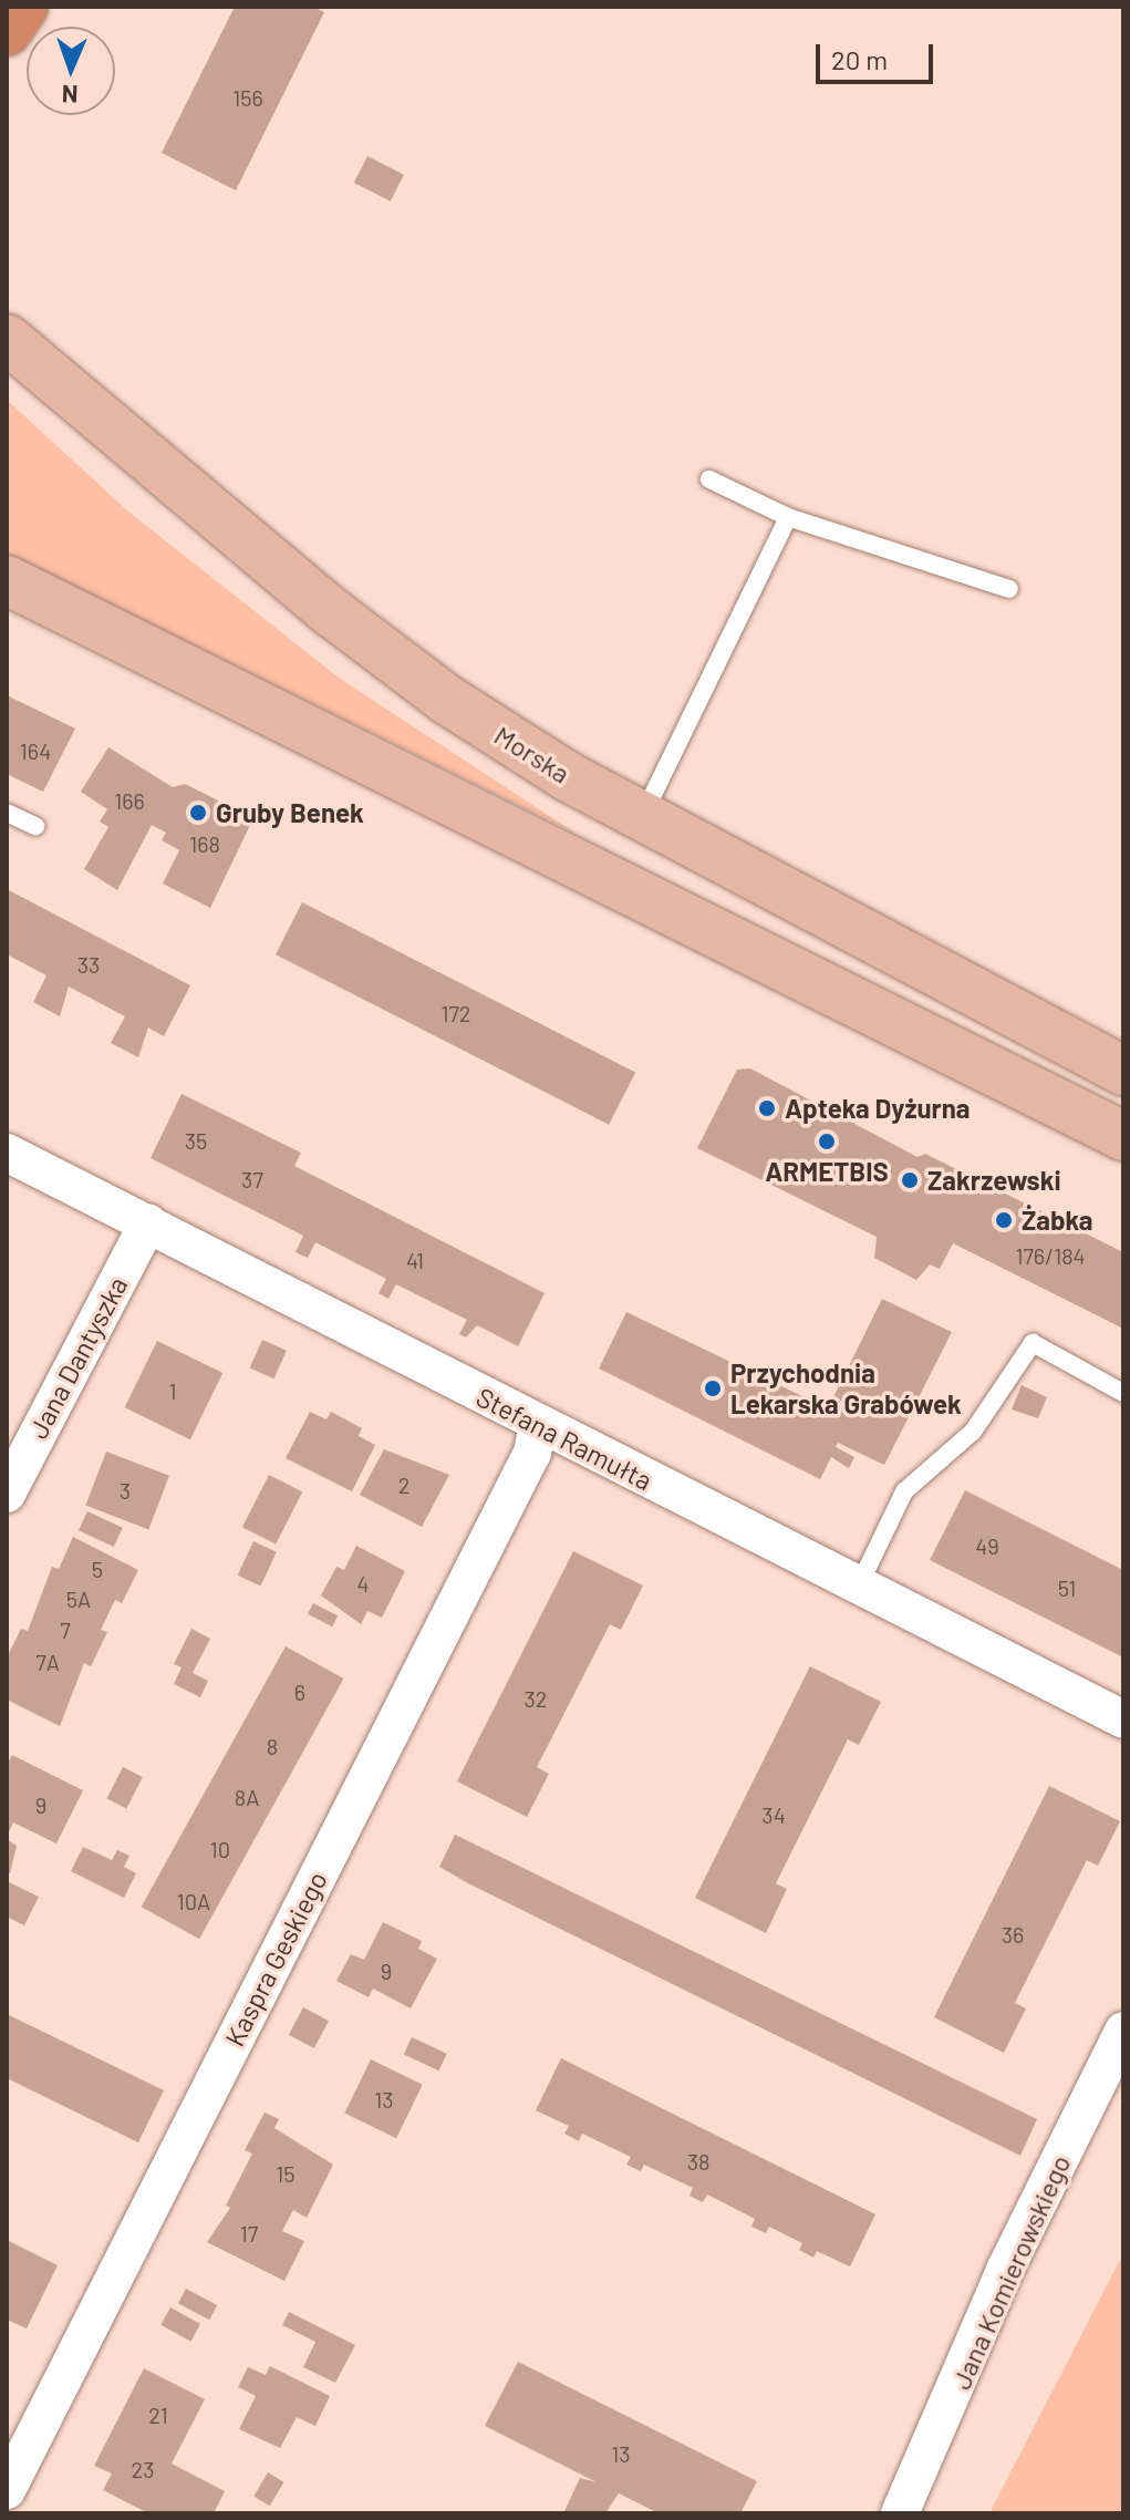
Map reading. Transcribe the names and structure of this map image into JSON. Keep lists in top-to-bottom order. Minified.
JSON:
{"streets":{"main road":["Morska"],"street":["Jana Dantyszka","Stefana Ramułta","Kaspra Geskiego","Jana Komierowskiego"]},"crossings":[["Jana Dantyszka","Stefana Ramułta"],["Stefana Ramułta","Kaspra Geskiego"]],"places":["Gruby Benek","Apteka Dyżurna","ARMETBIS","Zakrzewski","Żabka","Przychodnia Lekarska Grabówek"],"house_numbers":["156","164","166","168","33","172","35","37","176/184","41","1","2","3","49","5","4","51","5A","7","7A","6","32","8","8A","9","34","10","10A","36","9","13","38","15","17","21","13","23"],"scale_bar":"20 m","north":"bottom"}
